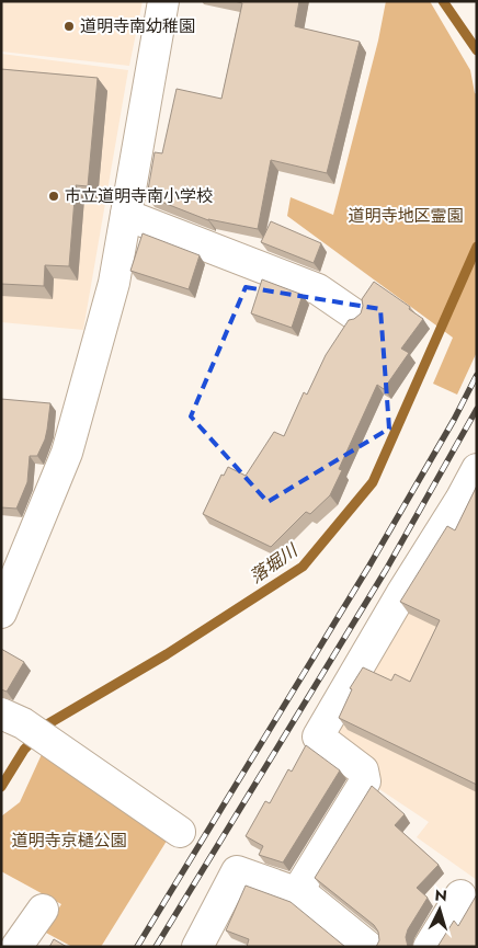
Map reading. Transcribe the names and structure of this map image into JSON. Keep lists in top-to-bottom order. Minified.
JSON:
{"water":["落堀川"],"parks":["道明寺地区霊園","道明寺京樋公園"],"places":["道明寺南幼稚園","市立道明寺南小学校"],"north":"top"}
